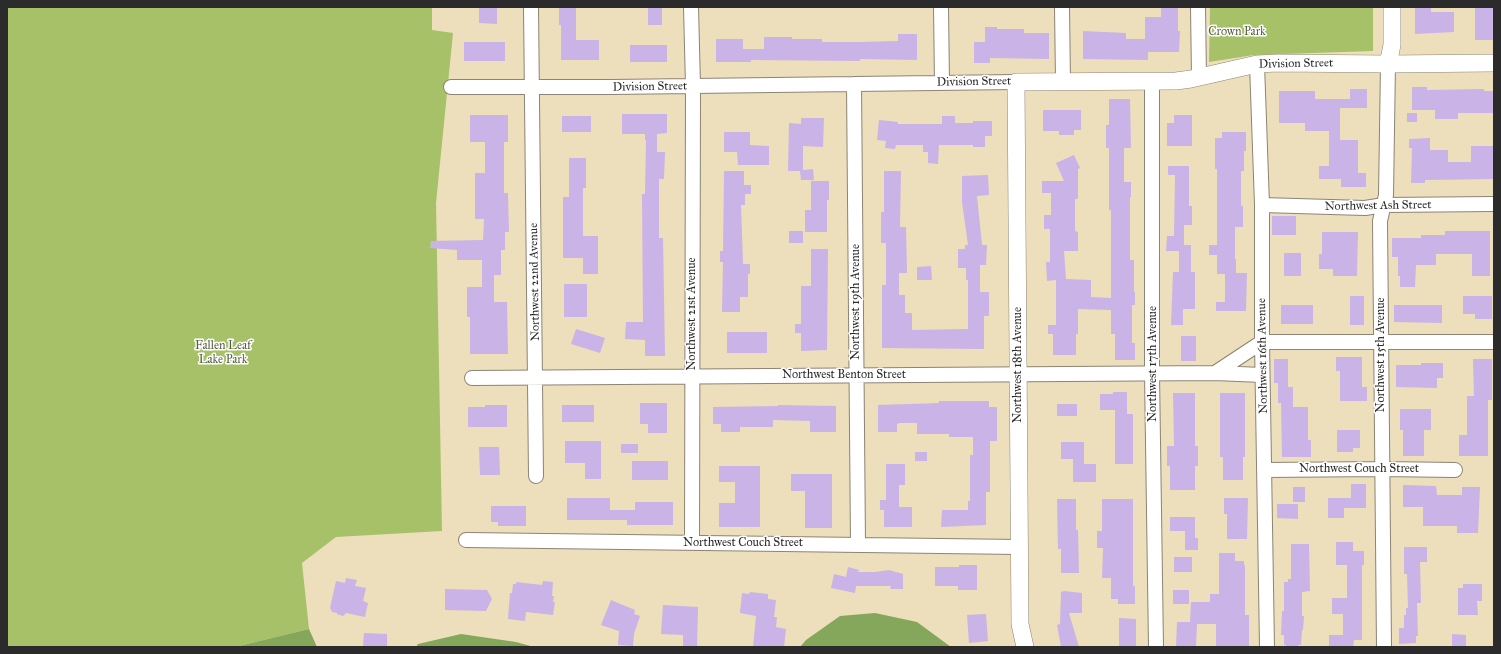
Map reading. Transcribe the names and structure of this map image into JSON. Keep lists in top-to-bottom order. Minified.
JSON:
{"streets":{"street":["Division Street","Northwest Ash Street","Northwest 22nd Avenue","Northwest 19th Avenue","Northwest 21st Avenue","Northwest 15th Avenue","Northwest 16th Avenue","Northwest 17th Avenue","Northwest 18th Avenue","Northwest Benton Street","Northwest Couch Street"]},"crossings":[["Division Street","Northwest 22nd Avenue"],["Division Street","Northwest 19th Avenue"],["Division Street","Northwest 21st Avenue"],["Division Street","Northwest 15th Avenue"],["Division Street","Northwest 16th Avenue"],["Division Street","Northwest 17th Avenue"],["Division Street","Northwest 18th Avenue"],["Northwest Ash Street","Northwest 15th Avenue"],["Northwest Ash Street","Northwest 16th Avenue"],["Northwest 22nd Avenue","Northwest Benton Street"],["Northwest 19th Avenue","Northwest Benton Street"],["Northwest 19th Avenue","Northwest Couch Street"],["Northwest 21st Avenue","Northwest Benton Street"],["Northwest 21st Avenue","Northwest Couch Street"],["Northwest 15th Avenue","Northwest Couch Street"],["Northwest 16th Avenue","Northwest Benton Street"],["Northwest 16th Avenue","Northwest Couch Street"],["Northwest 17th Avenue","Northwest Benton Street"],["Northwest 18th Avenue","Northwest Benton Street"],["Northwest 18th Avenue","Northwest Couch Street"]],"parks":["Crown Park","Fallen Leaf Lake Park"]}
